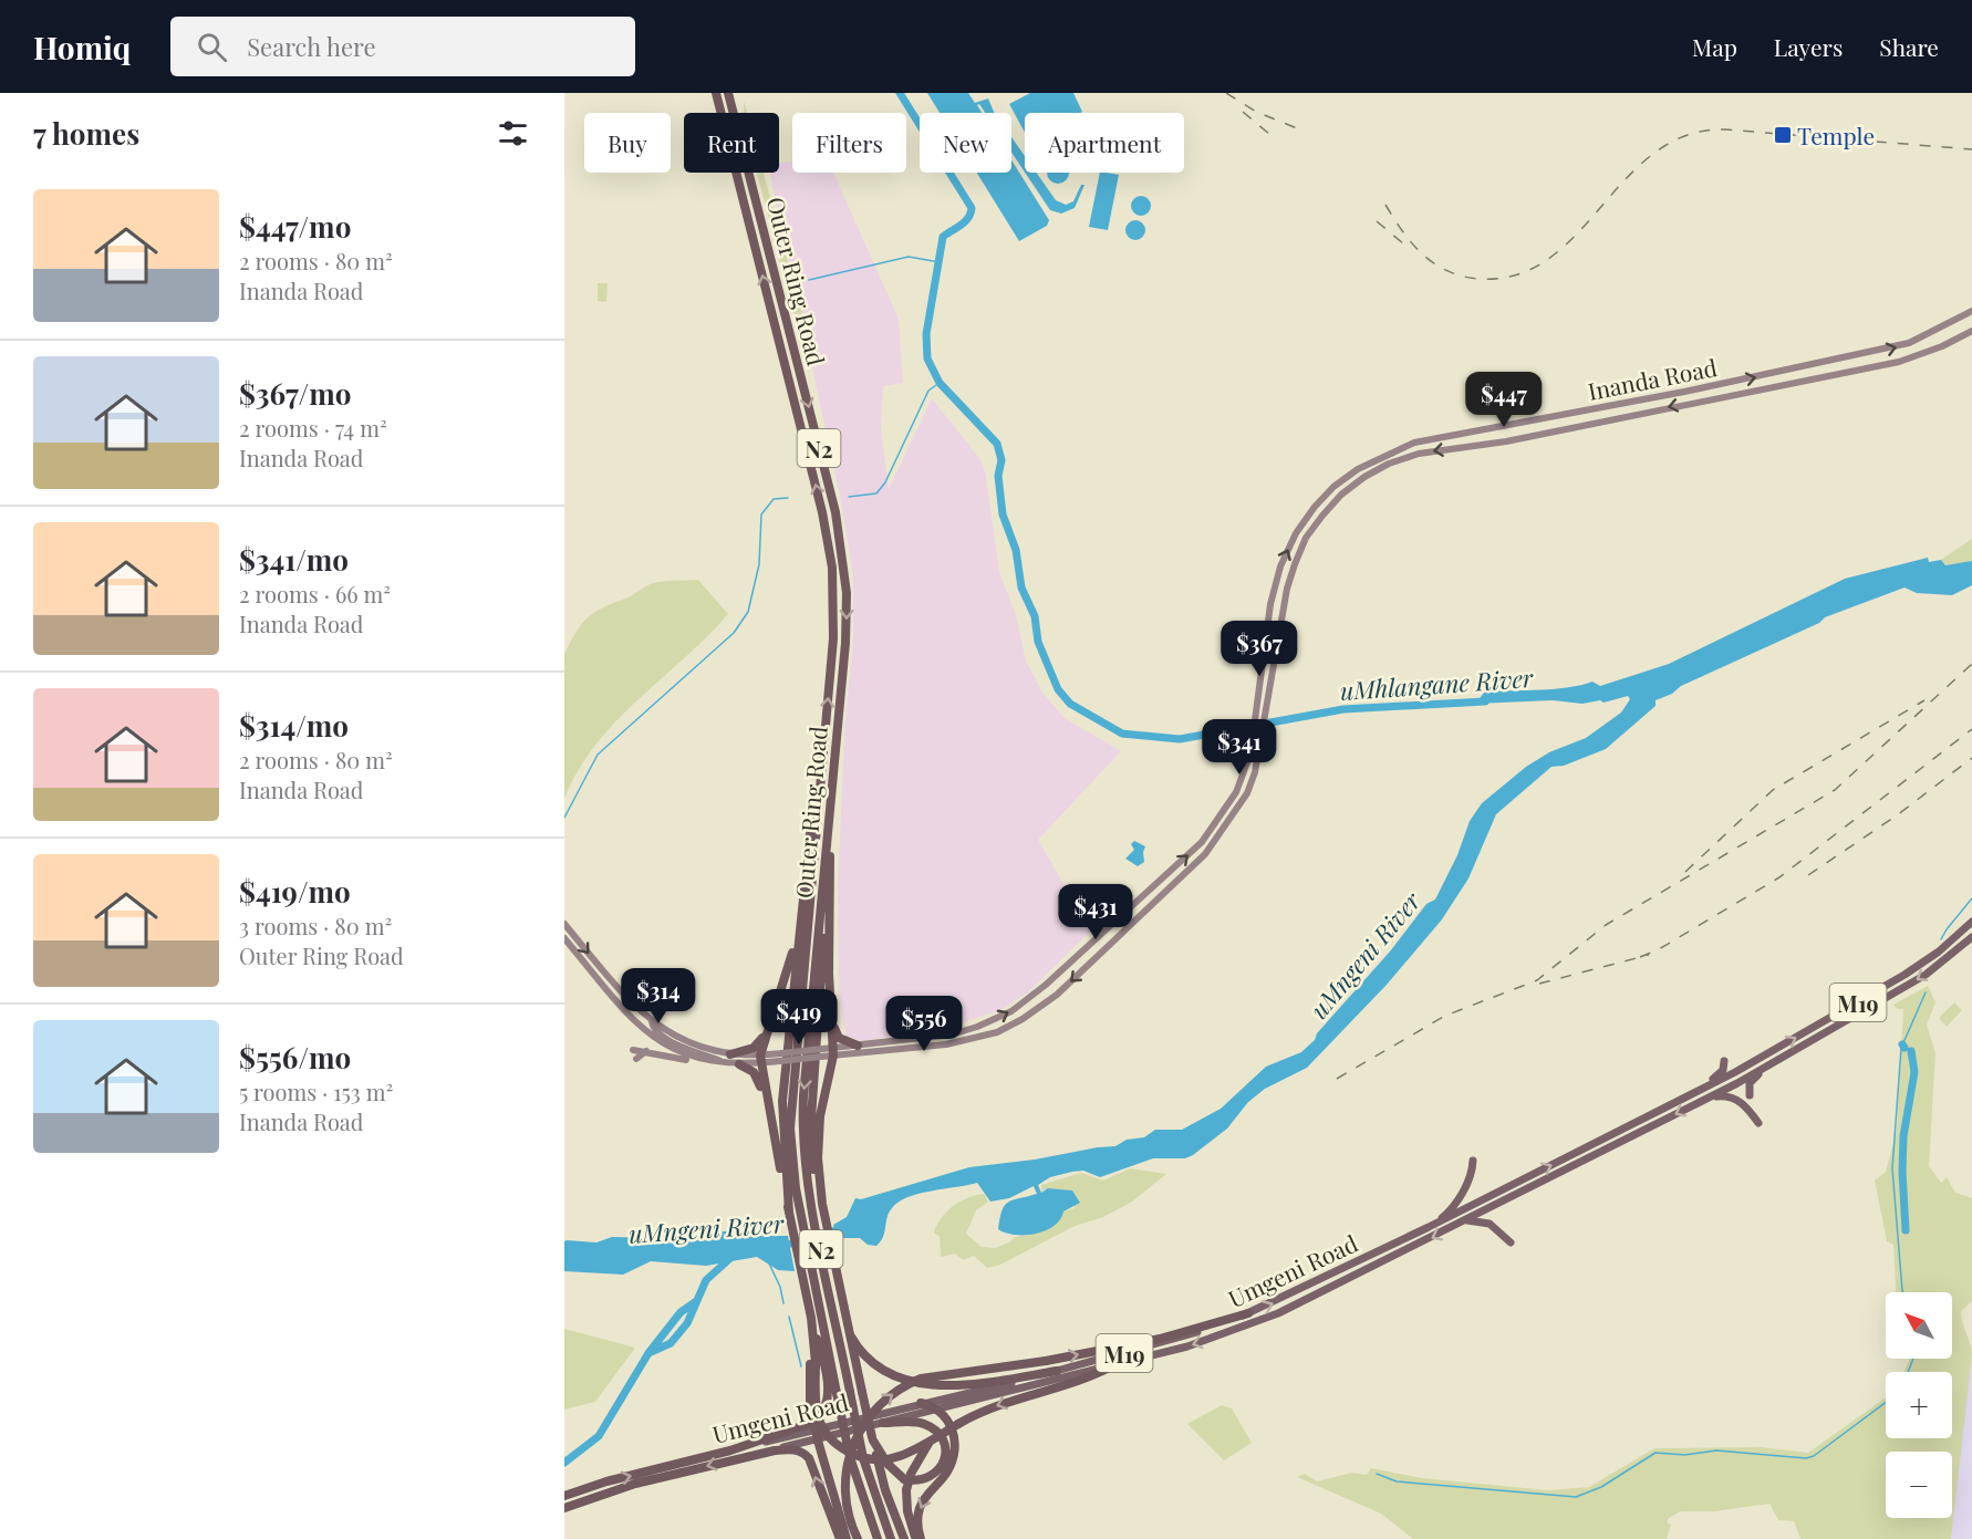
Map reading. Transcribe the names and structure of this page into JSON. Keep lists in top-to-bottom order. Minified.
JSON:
{"streets":{"highway":["Outer Ring Road","N2","M19","Umgeni Road"],"main road":["Inanda Road"]},"water":["uMhlangane River","uMngeni River"],"places":{"transit":["Temple"]},"north":"top left","page":{"header":"Homiq","search":"Search here","nav":["Map","Layers","Share"],"heading":"7 homes","chip":["Buy","Rent","Filters","New","Apartment"],"list":[{"name":"$447/mo","note":"2 rooms · 80 m² · Inanda Road"},{"name":"$367/mo","note":"2 rooms · 74 m² · Inanda Road"},{"name":"$341/mo","note":"2 rooms · 66 m² · Inanda Road"},{"name":"$314/mo","note":"2 rooms · 80 m² · Inanda Road"},{"name":"$419/mo","note":"3 rooms · 80 m² · Outer Ring Road"},{"name":"$556/mo","note":"5 rooms · 153 m² · Inanda Road"}],"price":["$447","$367","$341","$431","$314","$419","$556"],"map_buttons":["+","−"]}}
